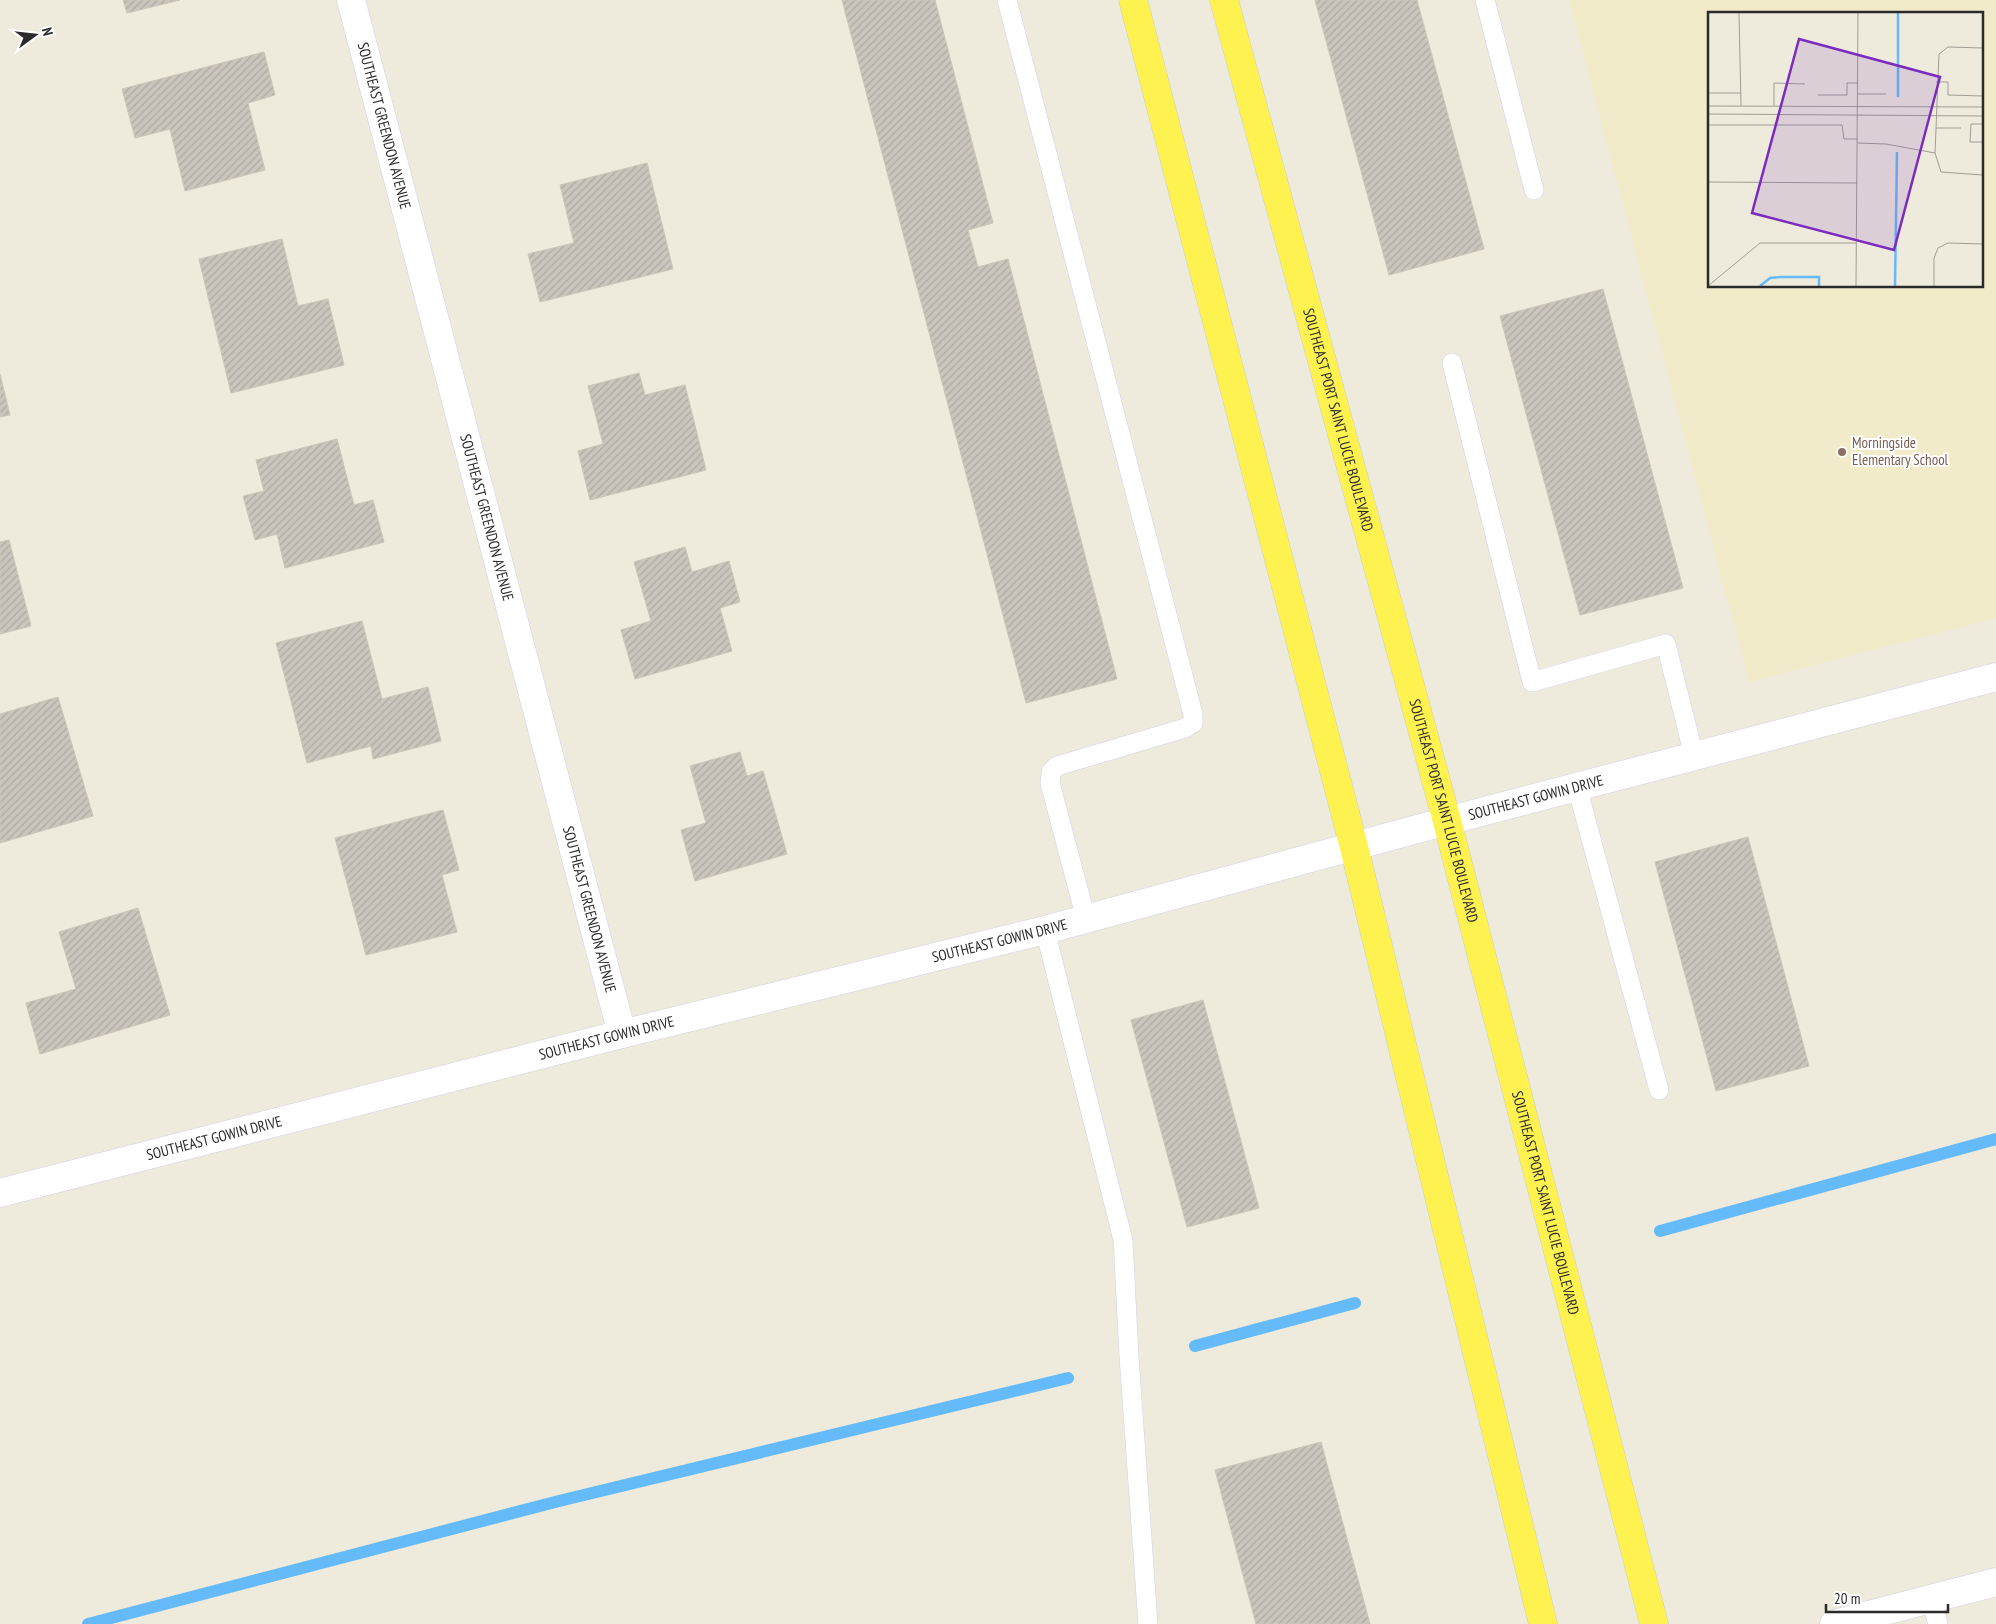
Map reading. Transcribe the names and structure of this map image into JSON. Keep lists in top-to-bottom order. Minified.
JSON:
{"streets":{"main road":["SOUTHEAST PORT SAINT LUCIE BOULEVARD"],"street":["SOUTHEAST GREENDON AVENUE","SOUTHEAST GOWIN DRIVE"]},"crossings":[["SOUTHEAST GREENDON AVENUE","SOUTHEAST GOWIN DRIVE"],["SOUTHEAST PORT SAINT LUCIE BOULEVARD","SOUTHEAST GOWIN DRIVE"]],"places":["Morningside Elementary School"],"scale_bar":"20 m","north":"right"}
